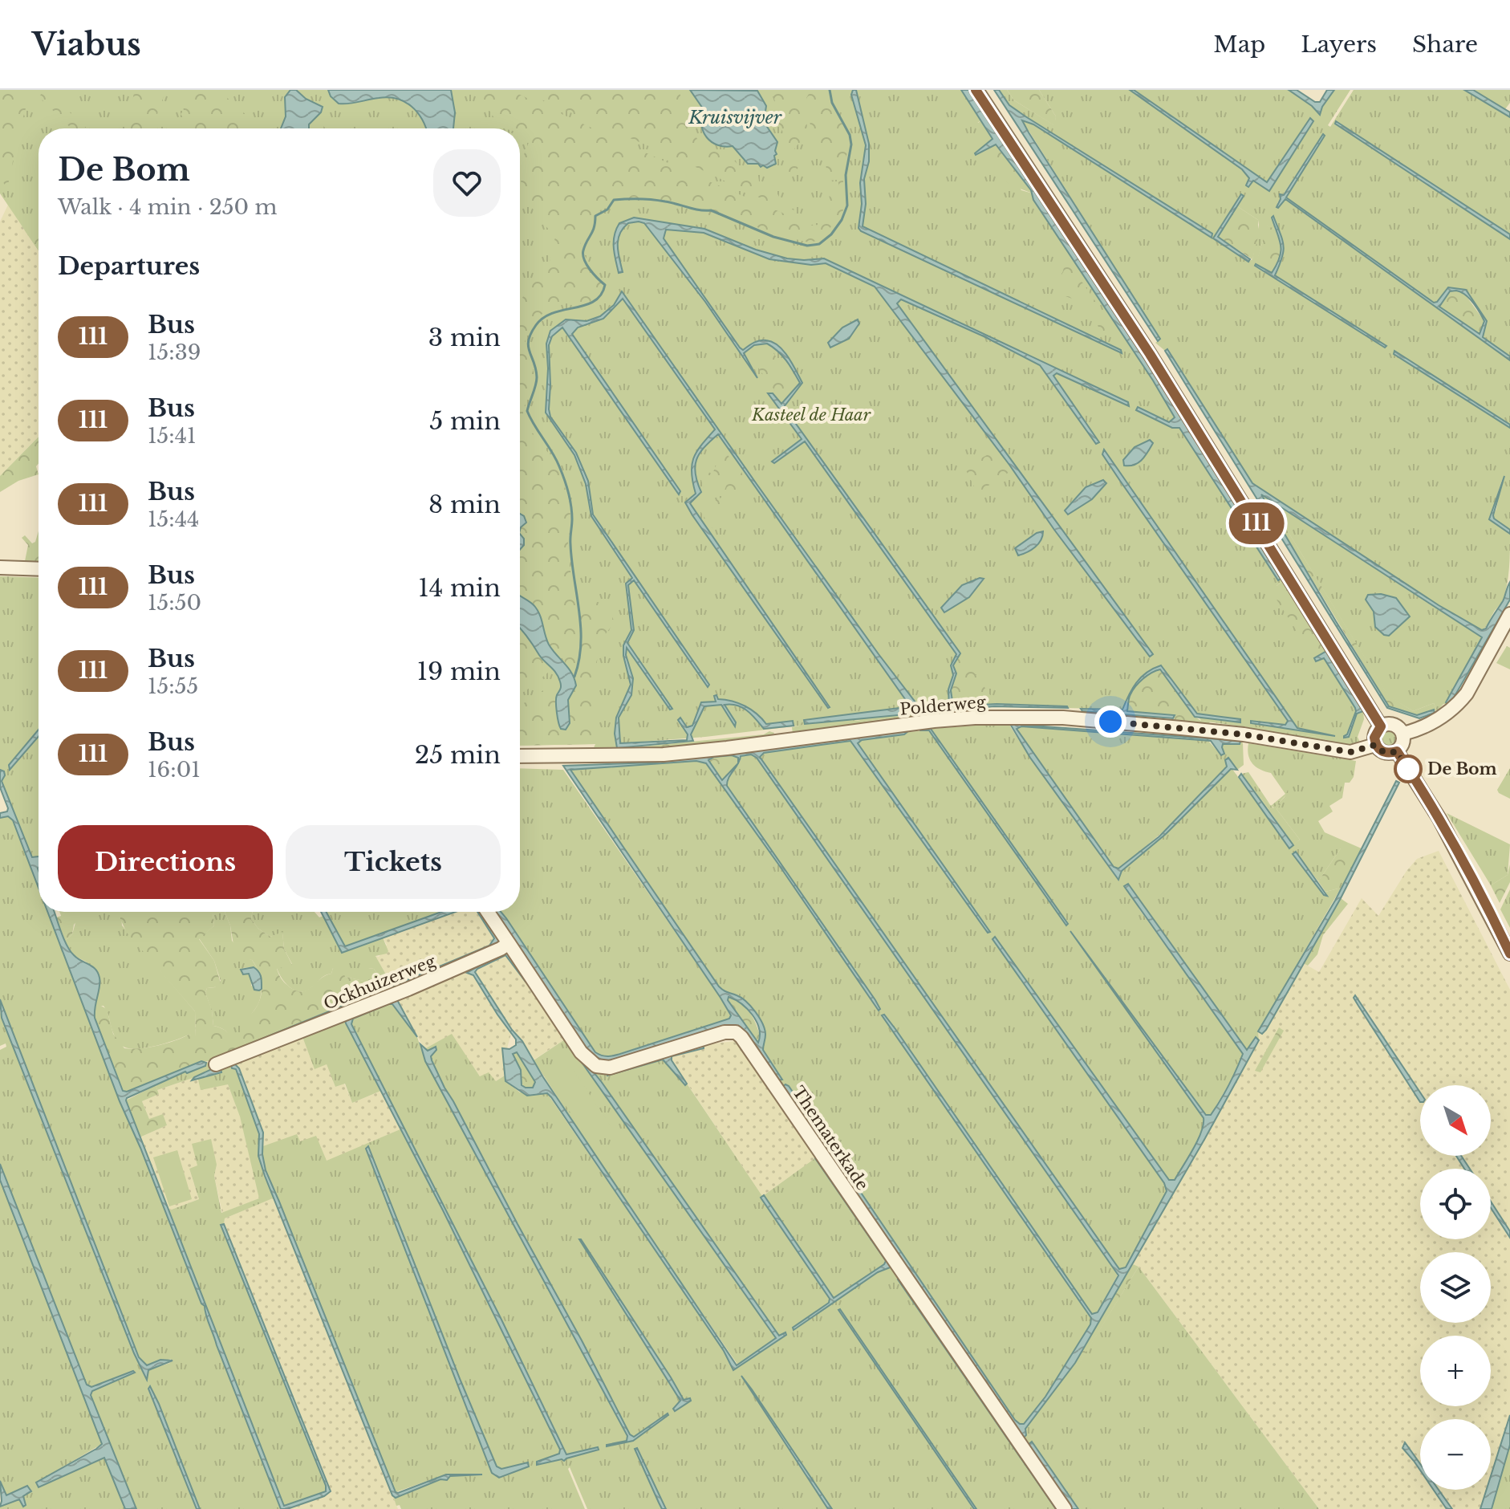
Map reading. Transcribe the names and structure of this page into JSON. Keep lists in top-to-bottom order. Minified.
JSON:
{"streets":{"street":["Polderweg","Ockhuizerweg","Thematerkade"]},"crossings":[["Ockhuizerweg","Thematerkade"]],"water":["Kruisvijver"],"parks":["Kasteel de Haar"],"places":["De Bom"],"lines":["bus line 111"],"north":"bottom right","page":{"header":"Viabus","nav":["Map","Layers","Share"],"on_map":"111","heading":[["De Bom","Walk · 4 min · 250 m"],"Departures"],"list":[{"mark":"111","name":"Bus","note":"15:39","value":"3 min"},{"mark":"111","name":"Bus","note":"15:41","value":"5 min"},{"mark":"111","name":"Bus","note":"15:44","value":"8 min"},{"mark":"111","name":"Bus","note":"15:50","value":"14 min"},{"mark":"111","name":"Bus","note":"15:55","value":"19 min"},{"mark":"111","name":"Bus","note":"16:01","value":"25 min"}],"buttons":["Directions","Tickets"],"map_buttons":["+","−"]}}
